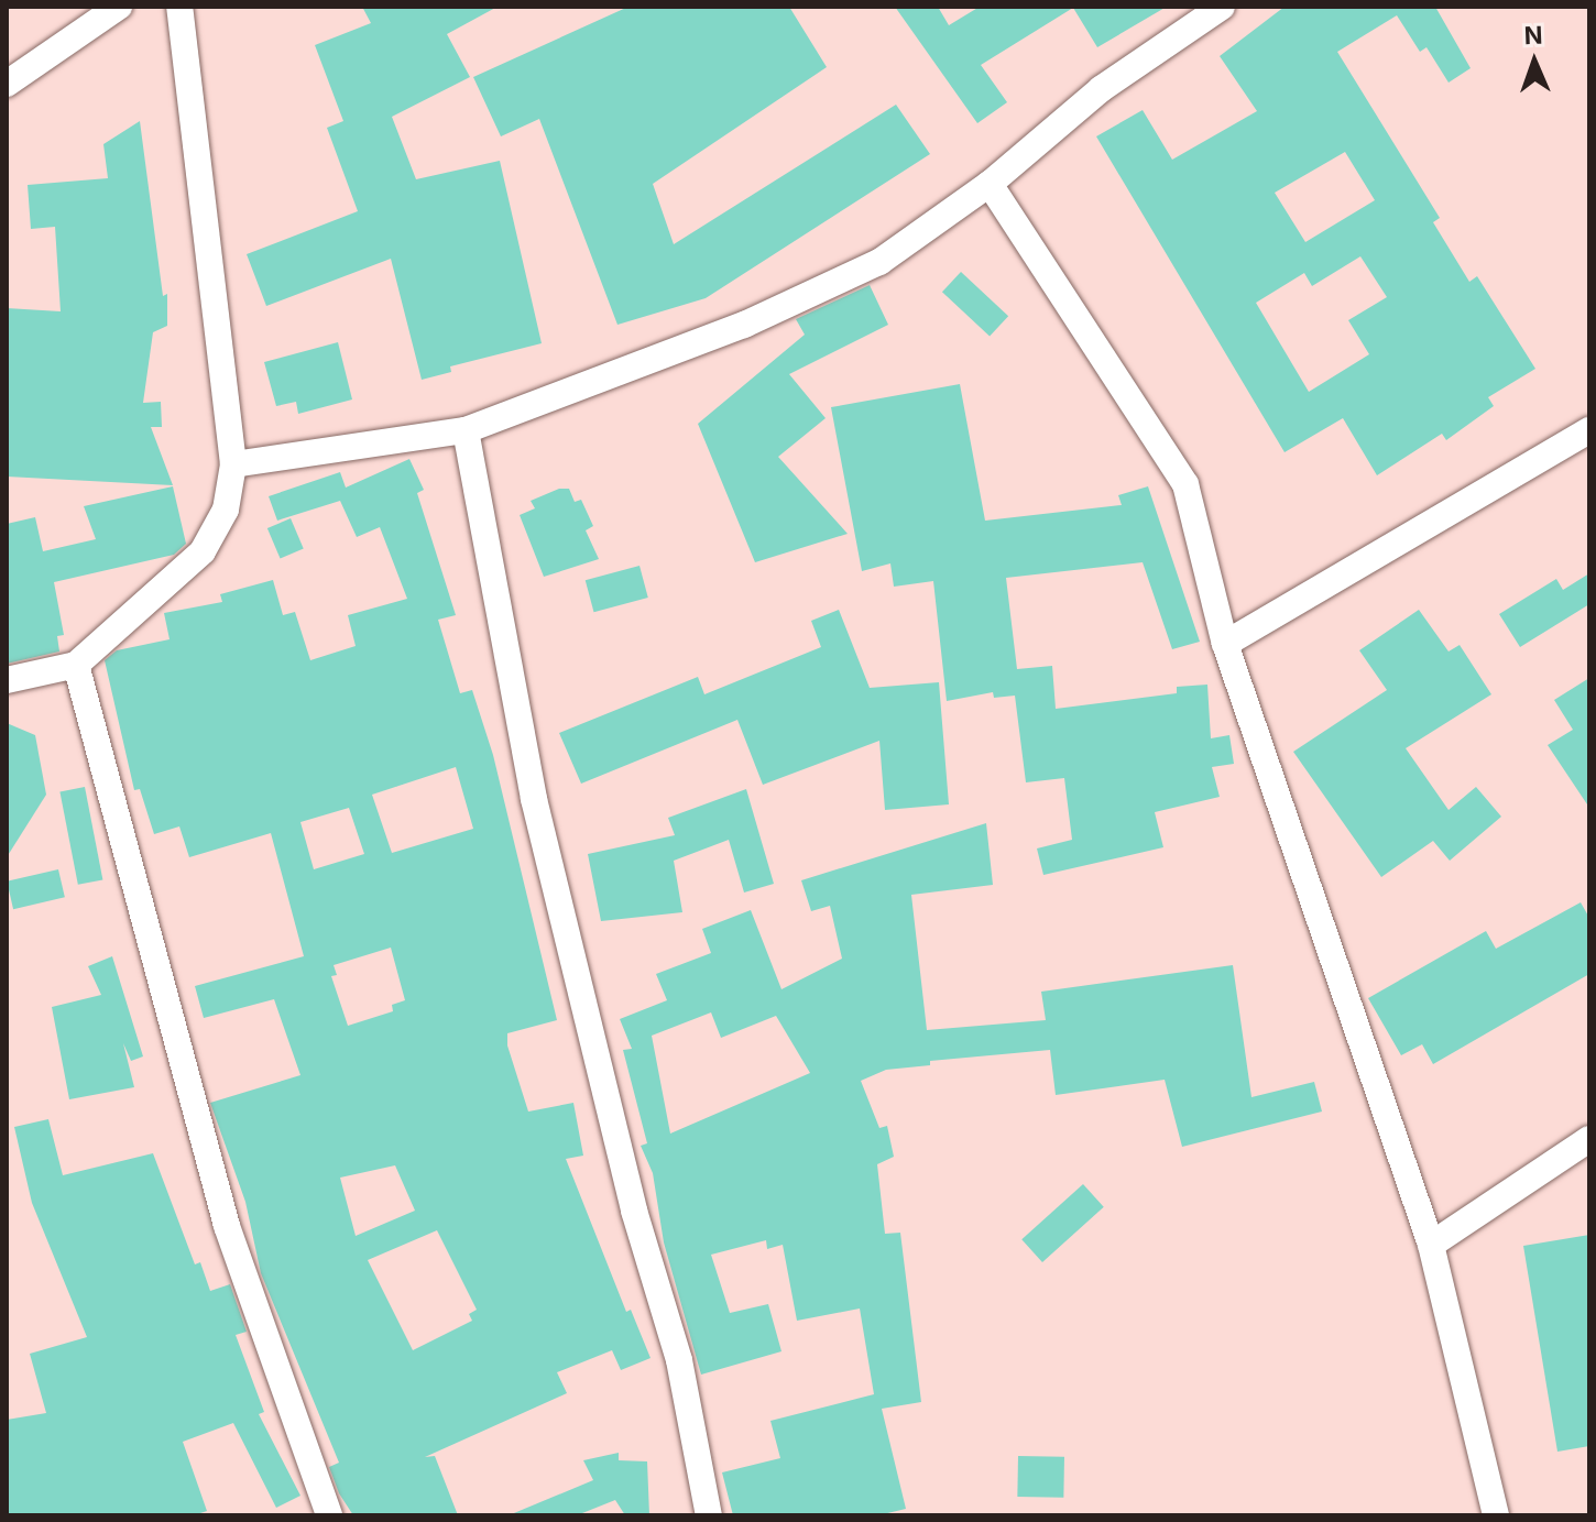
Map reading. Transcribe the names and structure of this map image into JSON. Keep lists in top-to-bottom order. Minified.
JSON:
{"north":"top"}
